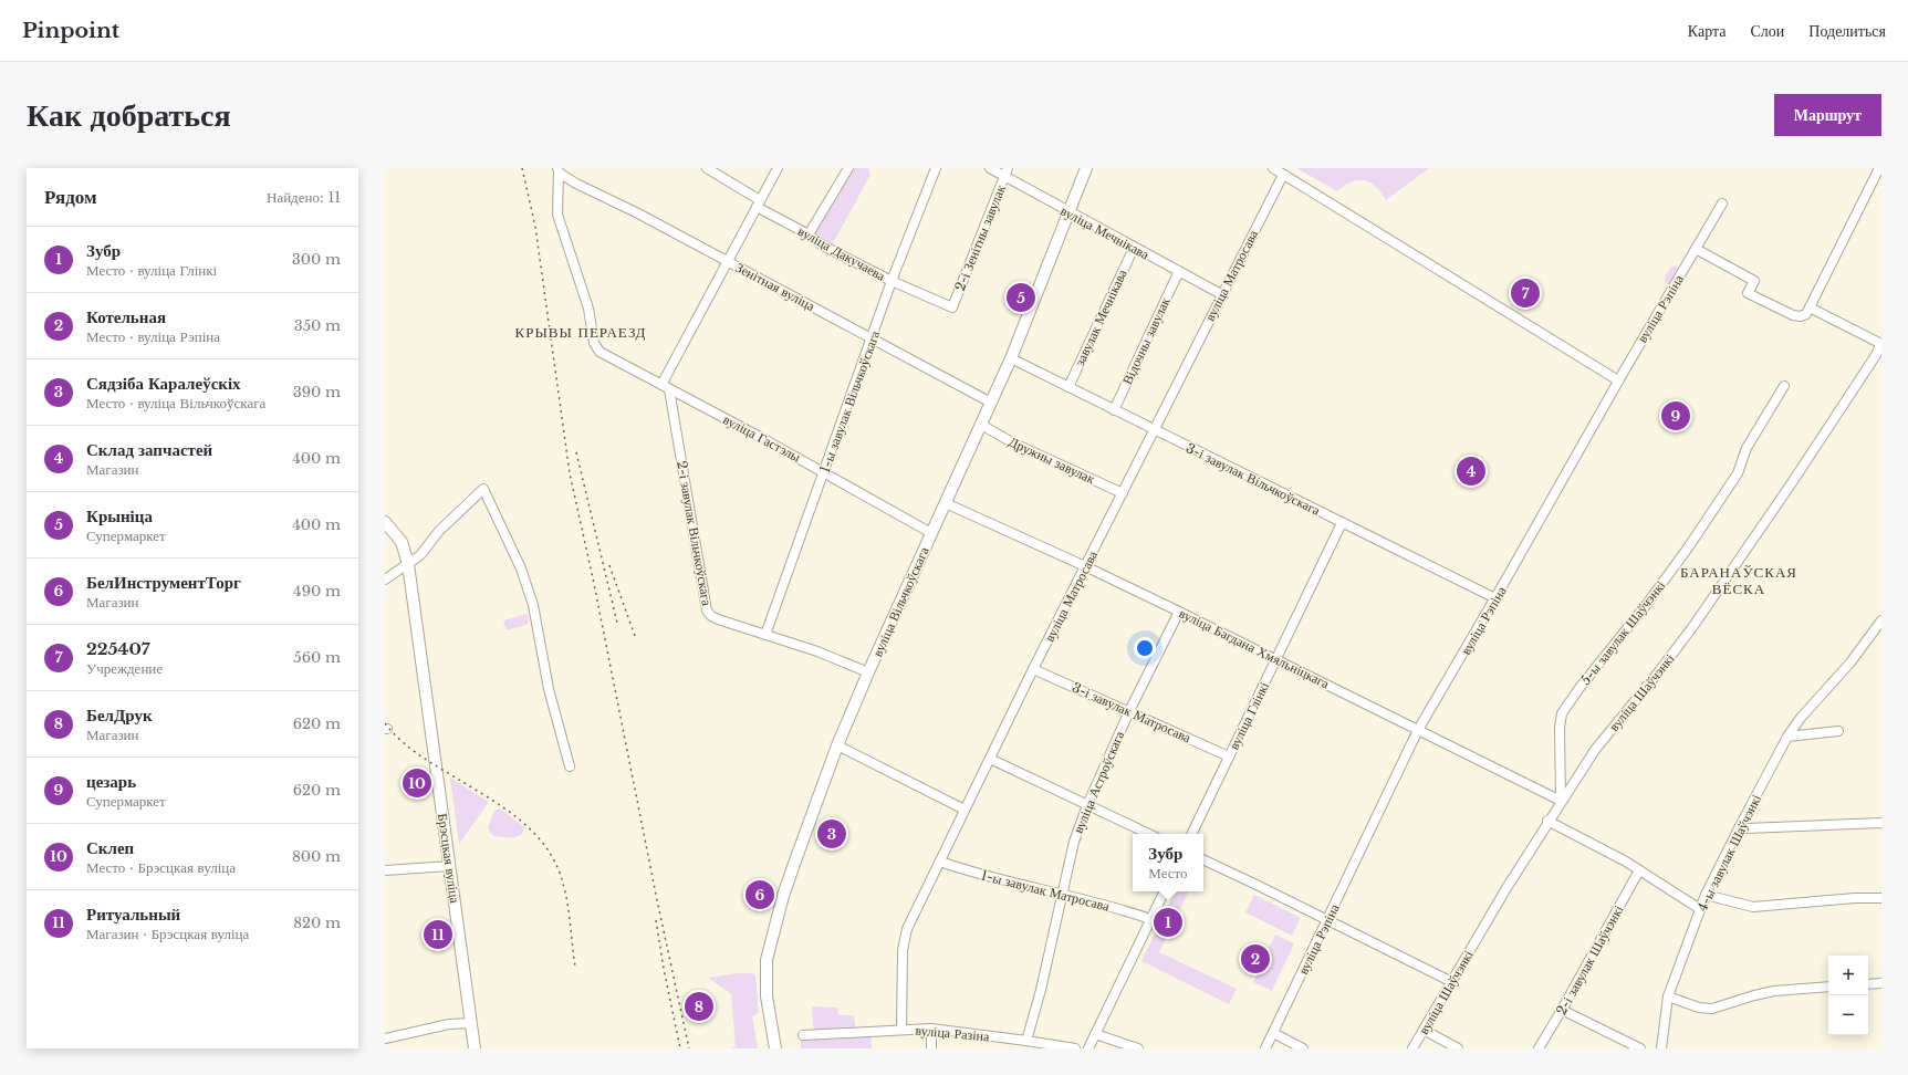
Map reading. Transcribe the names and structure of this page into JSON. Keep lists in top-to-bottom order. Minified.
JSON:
{"streets":{"main road":["вуліца Вільчкоўскага","Брэсцкая вуліца"],"street":["вуліца Мечнікава","2-і Зенітны завулак","вуліца Дакучаева","вуліца Матросава","Зенітная вуліца","вуліца Рэпіна","завулак Мечнікава","Відочны завулак","1-ы завулак Вільчкоўскага","вуліца Гастэлы","Дружны завулак","3-і завулак Вільчкоўскага","2-і завулак Вільчкоўскага","5-ы завулак Шаўчэнкі","вуліца Багдана Хмяльніцкага","вуліца Шаўчэнкі","3-і завулак Матросава","вуліца Глінкі","вуліца Астроўскага","4-ы завулак Шаўчэнкі","1-ы завулак Матросава","2-і завулак Шаўчэнкі","вуліца Разіна"]},"crossings":[["вуліца Мечнікава","2-і Зенітны завулак"],["вуліца Мечнікава","вуліца Матросава"],["вуліца Мечнікава","завулак Мечнікава"],["вуліца Мечнікава","Відочны завулак"],["вуліца Мечнікава","вуліца Вільчкоўскага"],["2-і Зенітны завулак","вуліца Дакучаева"],["вуліца Дакучаева","1-ы завулак Вільчкоўскага"],["вуліца Матросава","Дружны завулак"],["вуліца Матросава","3-і завулак Вільчкоўскага"],["вуліца Матросава","вуліца Багдана Хмяльніцкага"],["вуліца Матросава","3-і завулак Матросава"],["вуліца Матросава","1-ы завулак Матросава"],["вуліца Матросава","вуліца Разіна"],["Зенітная вуліца","1-ы завулак Вільчкоўскага"],["Зенітная вуліца","вуліца Гастэлы"],["Зенітная вуліца","вуліца Вільчкоўскага"],["вуліца Рэпіна","3-і завулак Вільчкоўскага"],["вуліца Рэпіна","вуліца Багдана Хмяльніцкага"],["завулак Мечнікава","3-і завулак Вільчкоўскага"],["Відочны завулак","3-і завулак Вільчкоўскага"],["1-ы завулак Вільчкоўскага","вуліца Гастэлы"],["1-ы завулак Вільчкоўскага","2-і завулак Вільчкоўскага"],["вуліца Гастэлы","2-і завулак Вільчкоўскага"],["вуліца Гастэлы","вуліца Вільчкоўскага"],["Дружны завулак","вуліца Вільчкоўскага"],["3-і завулак Вільчкоўскага","вуліца Вільчкоўскага"],["3-і завулак Вільчкоўскага","вуліца Глінкі"],["2-і завулак Вільчкоўскага","вуліца Вільчкоўскага"],["вуліца Вільчкоўскага","вуліца Багдана Хмяльніцкага"],["5-ы завулак Шаўчэнкі","вуліца Багдана Хмяльніцкага"],["5-ы завулак Шаўчэнкі","вуліца Шаўчэнкі"],["вуліца Багдана Хмяльніцкага","вуліца Шаўчэнкі"],["вуліца Багдана Хмяльніцкага","вуліца Глінкі"],["вуліца Багдана Хмяльніцкага","вуліца Астроўскага"],["3-і завулак Матросава","вуліца Глінкі"],["3-і завулак Матросава","вуліца Астроўскага"],["вуліца Астроўскага","1-ы завулак Матросава"],["вуліца Астроўскага","вуліца Разіна"]],"districts":["КРЫВЫ ПЕРАЕЗД","БАРАНАЎСКАЯ ВЁСКА"],"page":{"header":"Pinpoint","nav":["Карта","Слои","Поделиться"],"buttons":"Маршрут","title":"Как добраться","heading":["Рядом","Найдено: 11"],"list":[{"mark":"1","name":"Зубр","note":"Место · вуліца Глінкі","value":"300 m"},{"mark":"2","name":"Котельная","note":"Место · вуліца Рэпіна","value":"350 m"},{"mark":"3","name":"Сядзіба Каралеўскіх","note":"Место · вуліца Вільчкоўскага","value":"390 m"},{"mark":"4","name":"Склад запчастей","note":"Магазин","value":"400 m"},{"mark":"5","name":"Крыніца","note":"Супермаркет","value":"400 m"},{"mark":"6","name":"БелИнструментТорг","note":"Магазин","value":"490 m"},{"mark":"7","name":"225407","note":"Учреждение","value":"560 m"},{"mark":"8","name":"БелДрук","note":"Магазин","value":"620 m"},{"mark":"9","name":"цезарь","note":"Супермаркет","value":"620 m"},{"mark":"10","name":"Склеп","note":"Место · Брэсцкая вуліца","value":"800 m"},{"mark":"11","name":"Ритуальный","note":"Магазин · Брэсцкая вуліца","value":"820 m"}],"pins":["7","5","9","4","10","3","6","1","11","2","8"],"popup":["Зубр","Место"],"map_buttons":["+","−"]}}
